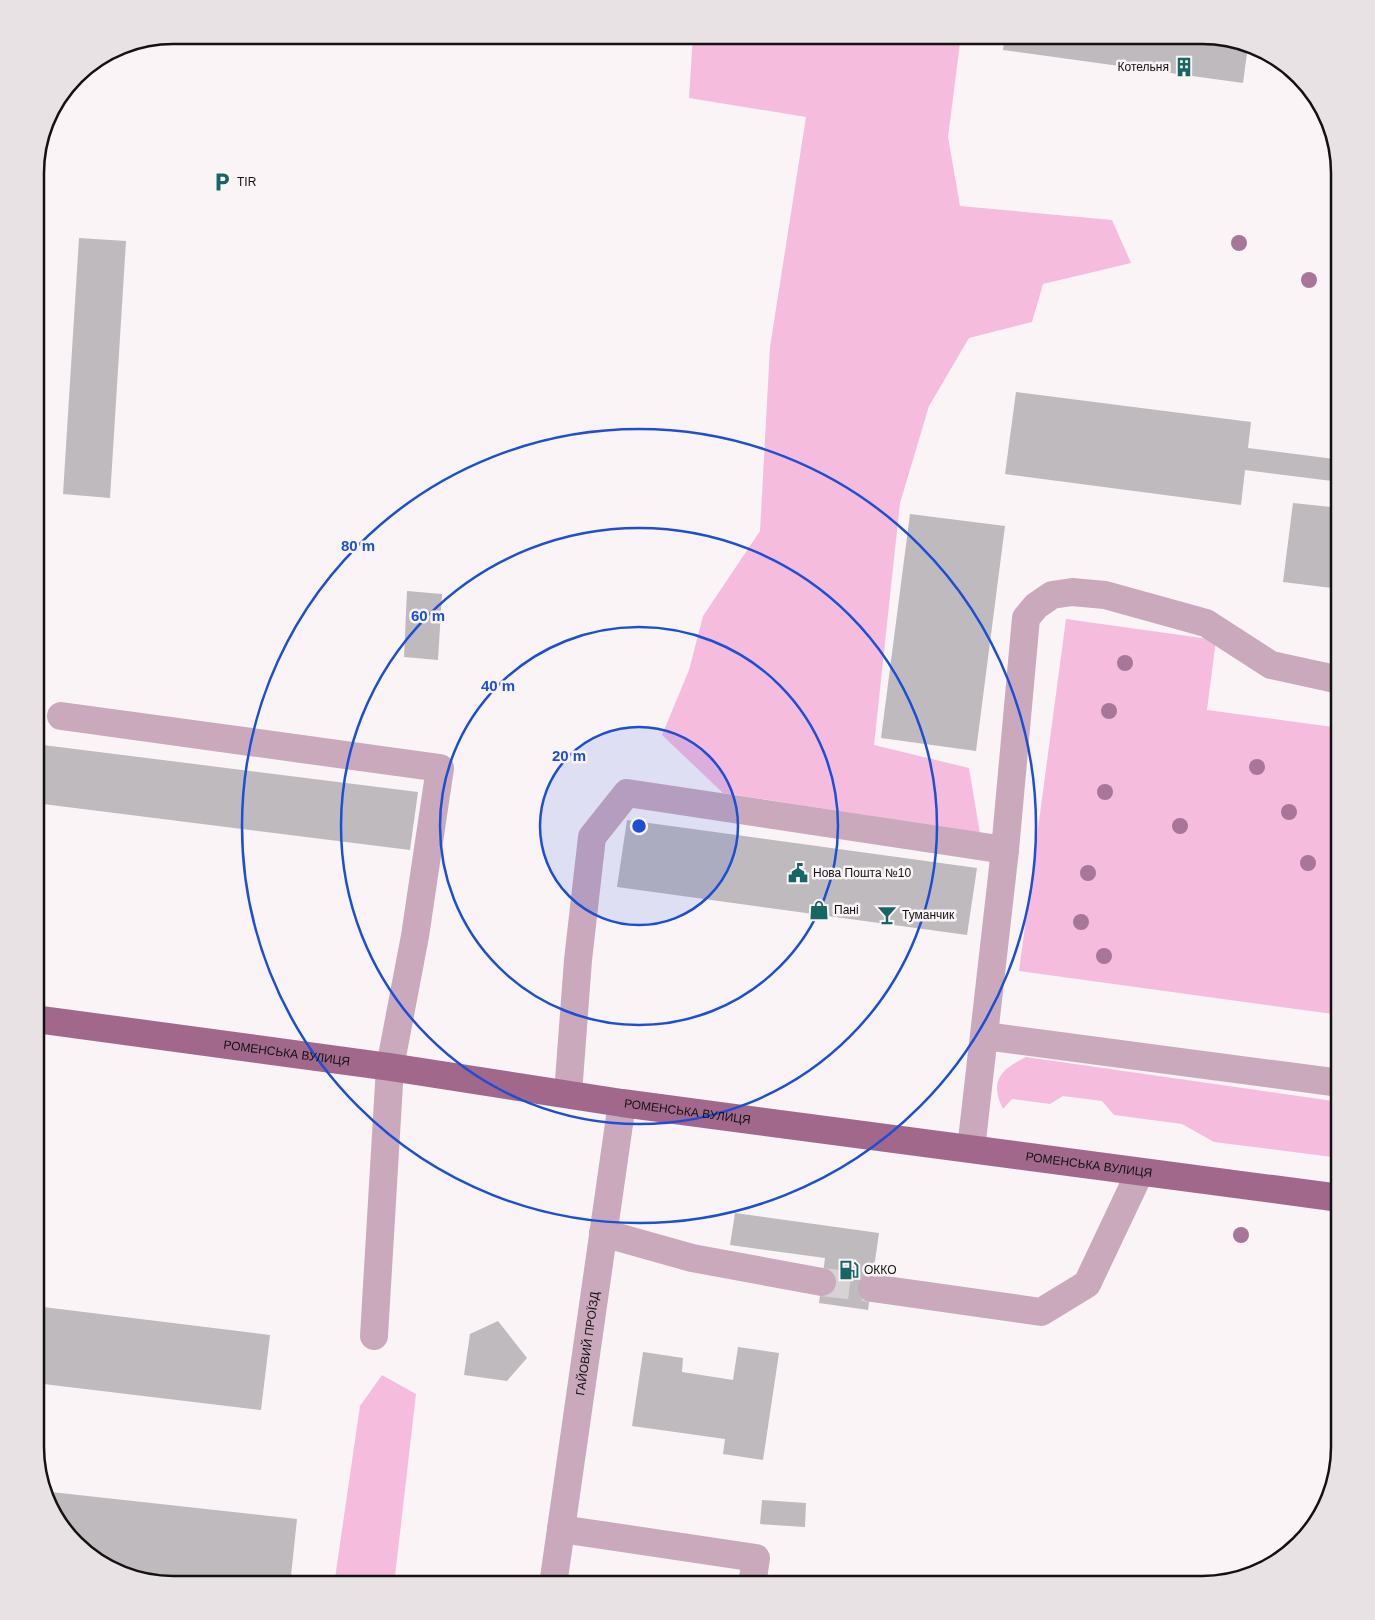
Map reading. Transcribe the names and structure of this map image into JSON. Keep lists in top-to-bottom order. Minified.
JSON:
{"streets":{"main road":["РОМЕНСЬКА ВУЛИЦЯ"],"street":["ГАЙОВИЙ ПРОЇЗД"]},"crossings":[["РОМЕНСЬКА ВУЛИЦЯ","ГАЙОВИЙ ПРОЇЗД"]],"places":{"building":["Котельня"],"parking":["TIR"],"public building":["Нова Пошта №10"],"shop":["Пані"],"bar":["Туманчик"],"fuel station":["ОККО"]},"rings":["80 m","60 m","40 m","20 m"]}
